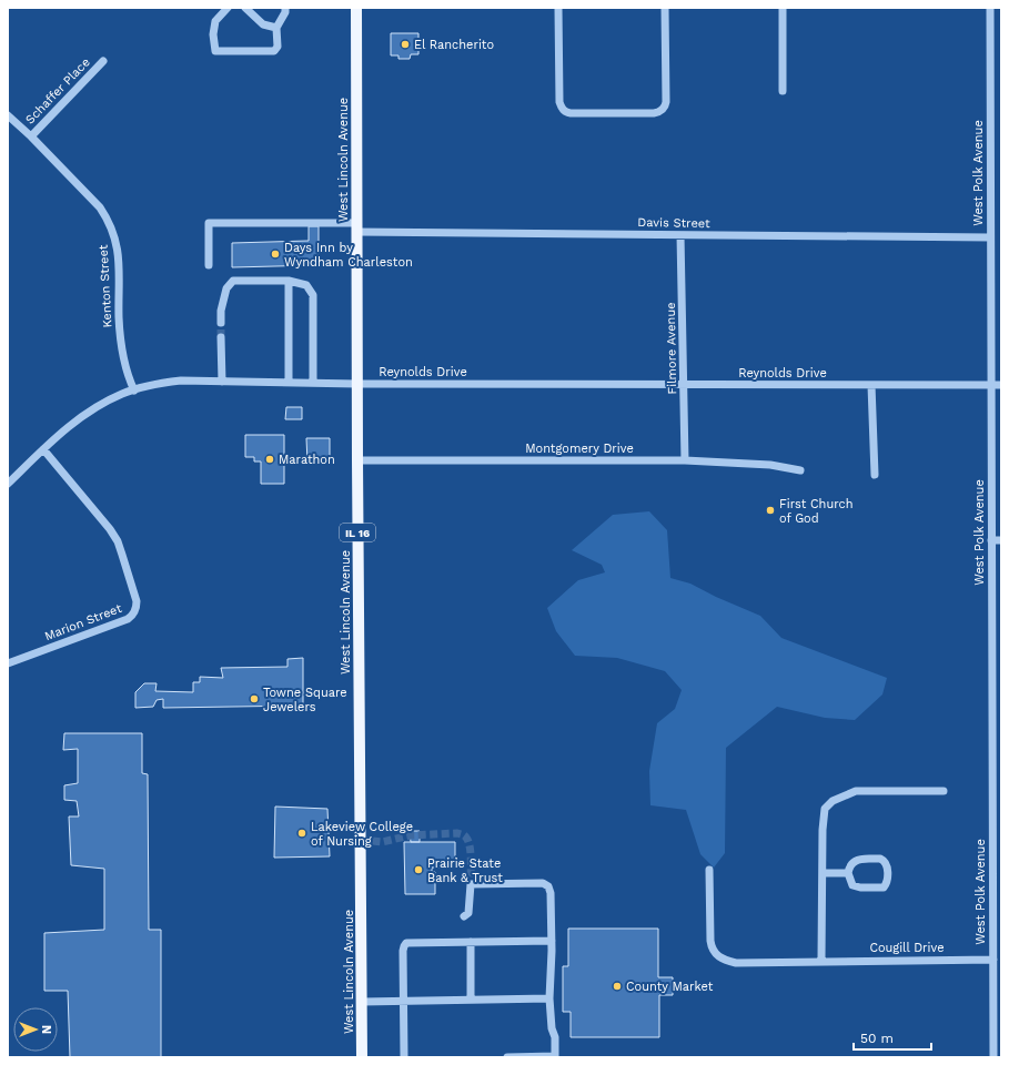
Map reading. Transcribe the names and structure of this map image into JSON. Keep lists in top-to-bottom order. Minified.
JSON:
{"streets":{"main road":["West Lincoln Avenue","IL 16"],"street":["Schaffer Place","West Polk Avenue","Davis Street","Kenton Street","Filmore Avenue","Reynolds Drive","Montgomery Drive","Marion Street","Cougill Drive"]},"crossings":[["Schaffer Place","Kenton Street"],["West Lincoln Avenue","Davis Street"],["West Lincoln Avenue","Reynolds Drive"],["West Lincoln Avenue","Montgomery Drive"],["West Polk Avenue","Davis Street"],["West Polk Avenue","Reynolds Drive"],["West Polk Avenue","Cougill Drive"],["Davis Street","Filmore Avenue"],["Kenton Street","Reynolds Drive"],["Filmore Avenue","Reynolds Drive"],["Filmore Avenue","Montgomery Drive"],["Reynolds Drive","Marion Street"]],"places":["El Rancherito","Days Inn by Wyndham Charleston","Marathon","First Church of God","Towne Square Jewelers","Lakeview College of Nursing","Prairie State Bank & Trust","County Market"],"scale_bar":"50 m","north":"right"}
